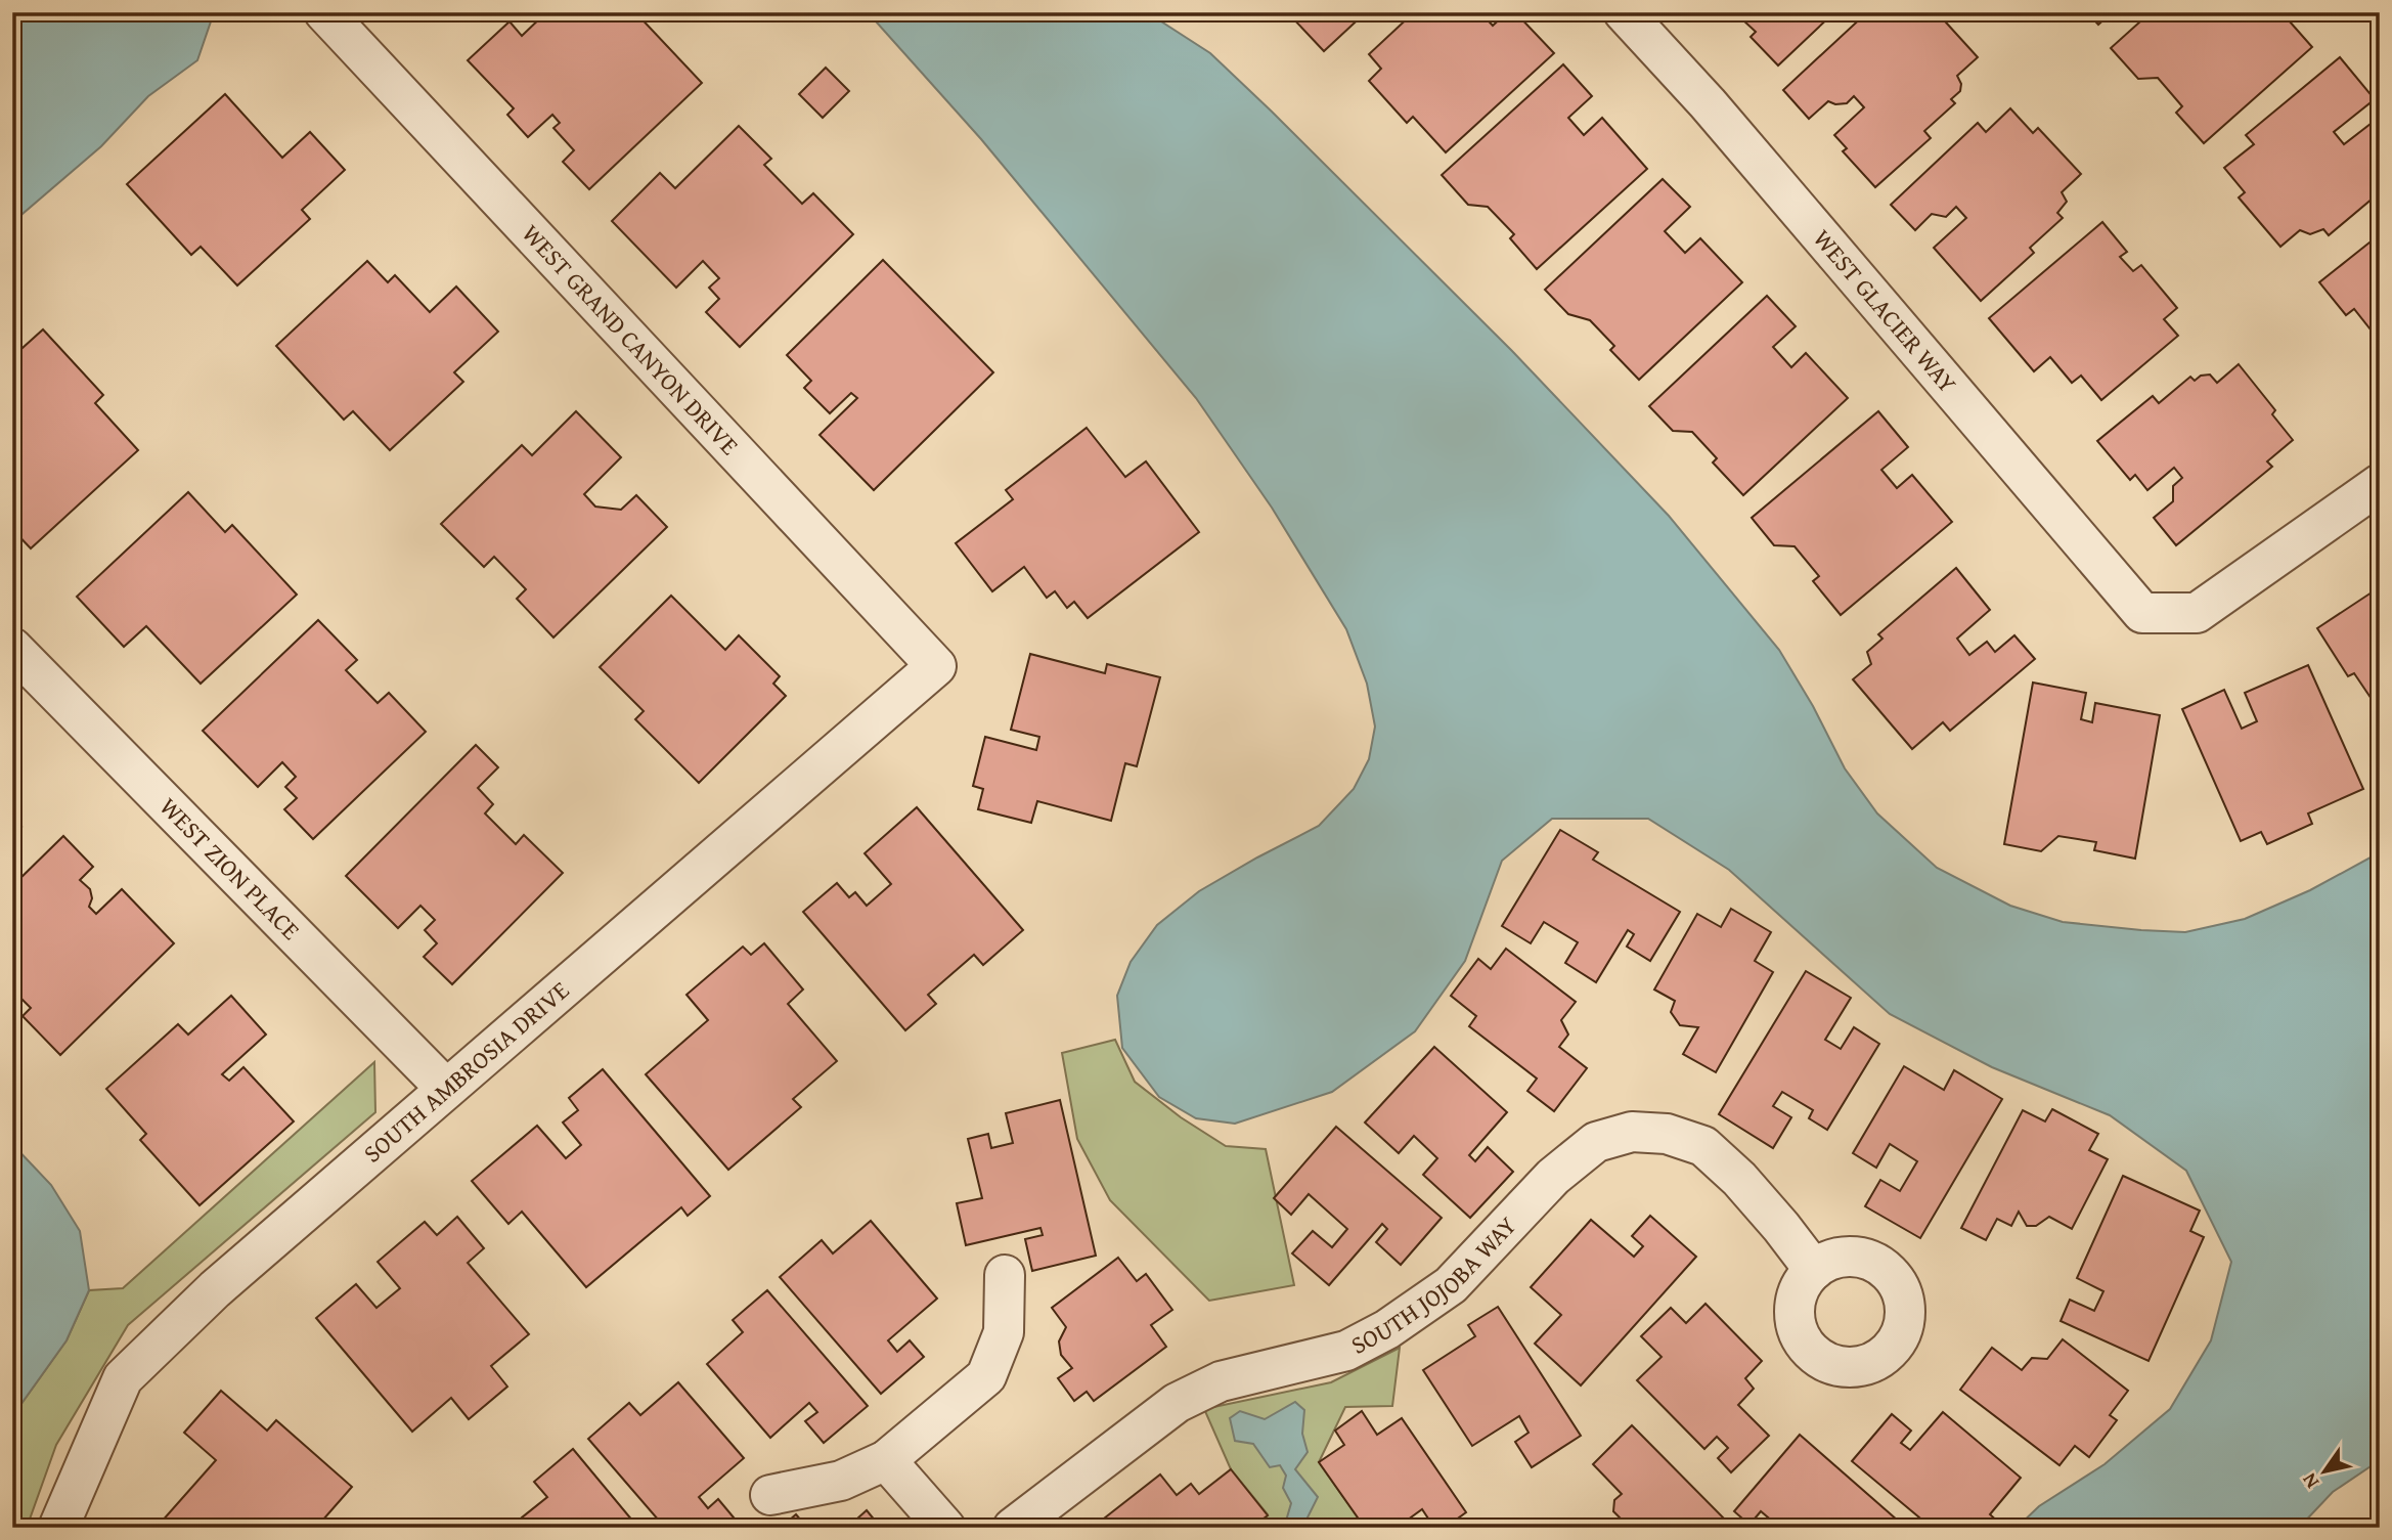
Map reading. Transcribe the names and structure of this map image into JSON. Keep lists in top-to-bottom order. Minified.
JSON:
{"streets":{"street":["WEST GLACIER WAY","WEST GRAND CANYON DRIVE","WEST ZION PLACE","SOUTH AMBROSIA DRIVE","SOUTH JOJOBA WAY"]},"crossings":[["WEST GRAND CANYON DRIVE","SOUTH AMBROSIA DRIVE"],["WEST ZION PLACE","SOUTH AMBROSIA DRIVE"]],"north":"bottom left"}
